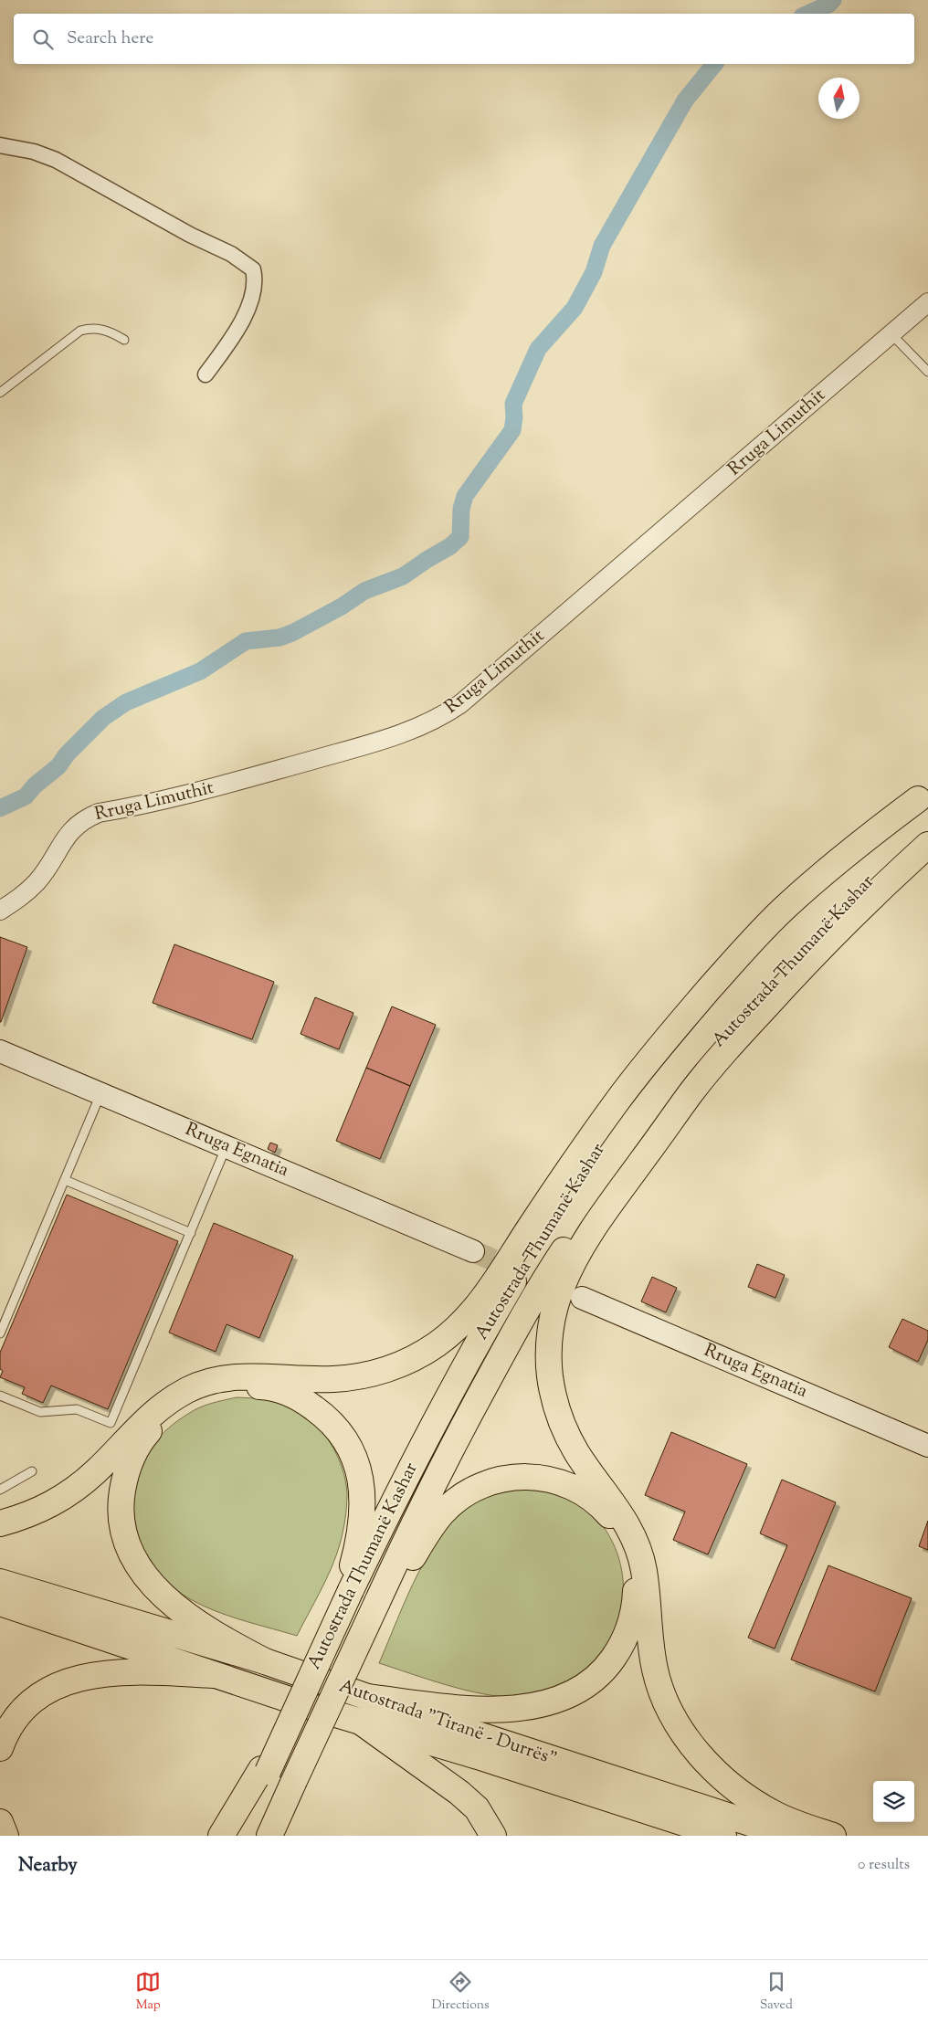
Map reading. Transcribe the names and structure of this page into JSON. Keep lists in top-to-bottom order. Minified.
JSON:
{"streets":{"highway":["Autostrada Thumanë Kashar","Autostrada \"Tiranë - Durrës\""],"main road":["Rruga Egnatia"],"street":["Rruga Limuthit"]},"north":"top","page":{"search":"Search here","heading":["Nearby","0 results"],"nav":["Map","Directions","Saved"]}}
